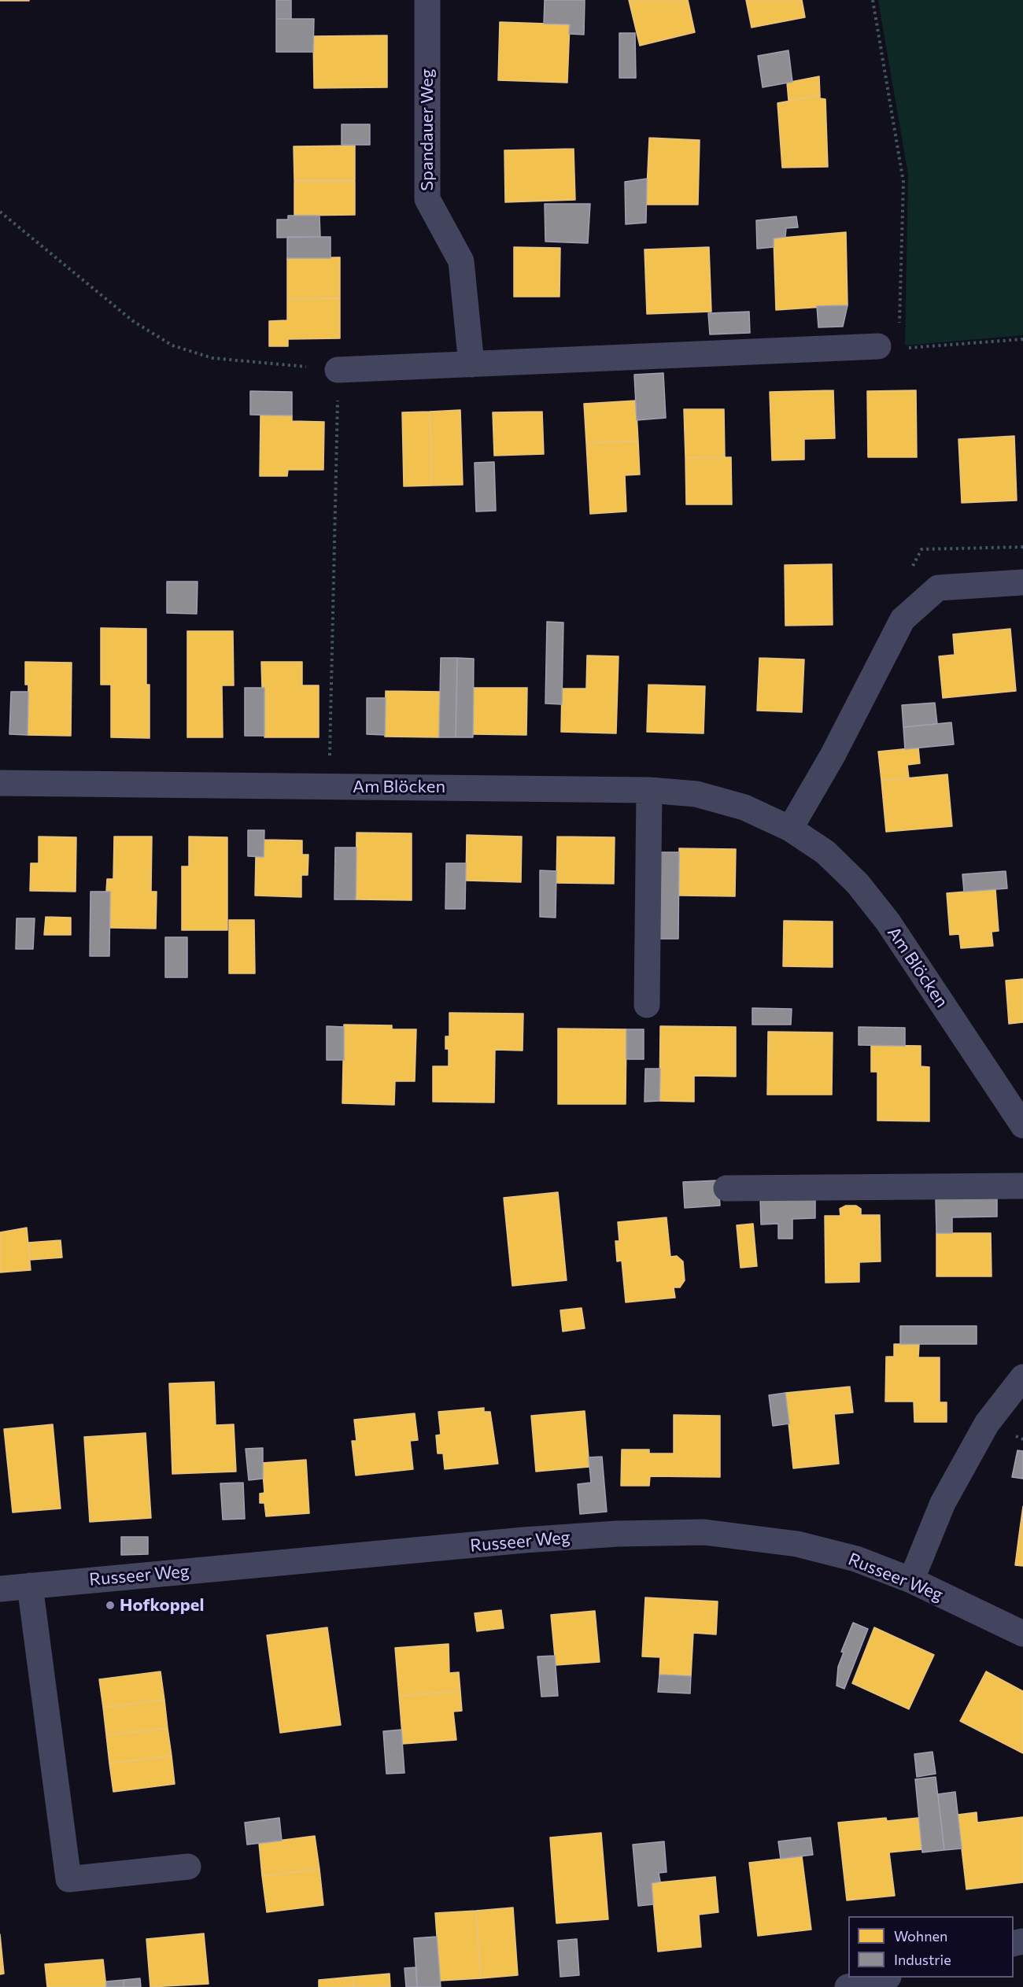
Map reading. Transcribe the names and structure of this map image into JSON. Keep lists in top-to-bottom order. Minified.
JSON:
{"streets":{"street":["Spandauer Weg","Am Blöcken","Russeer Weg"]},"places":["Hofkoppel"],"legend":["Wohnen","Industrie"]}
